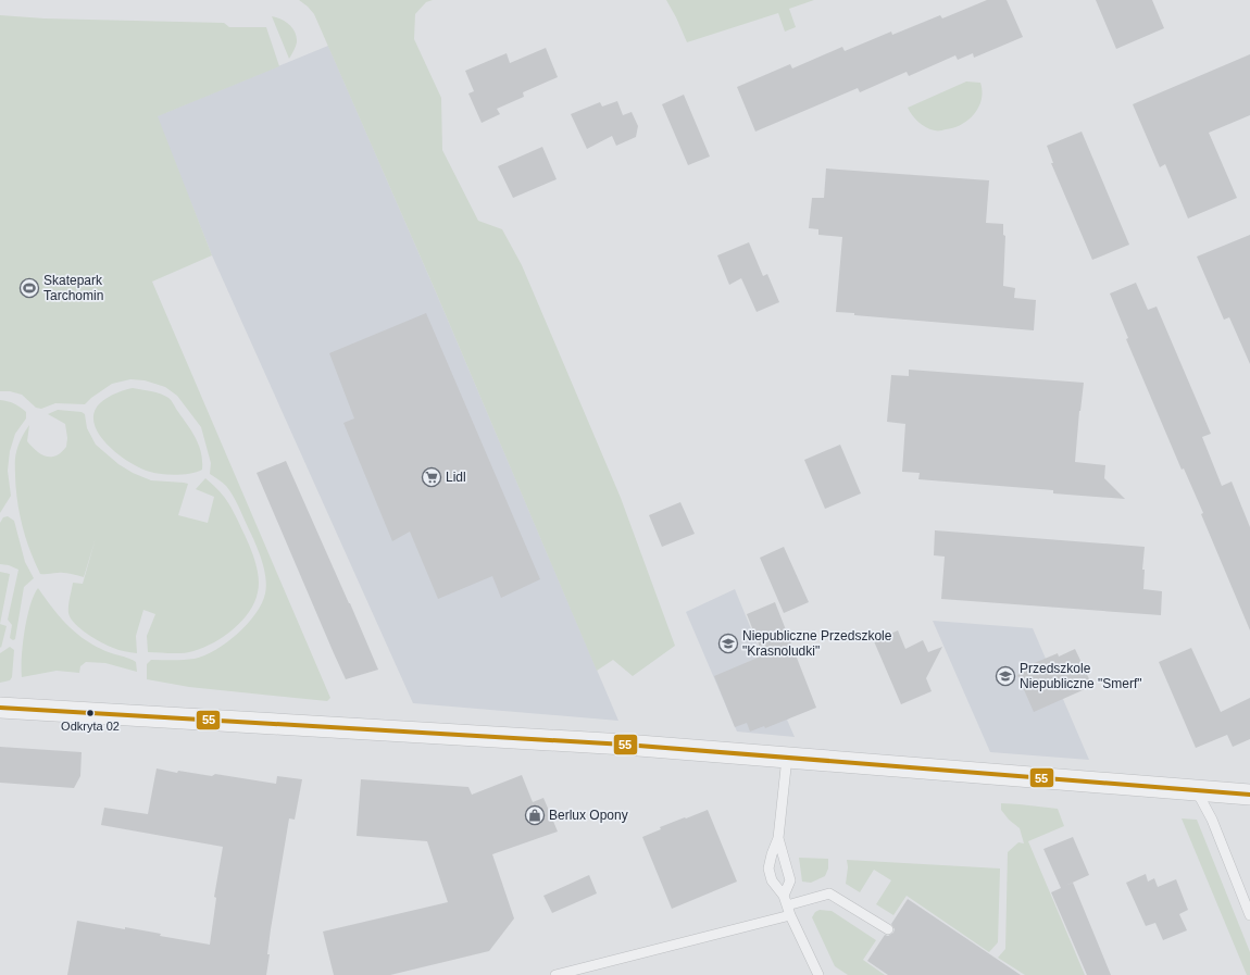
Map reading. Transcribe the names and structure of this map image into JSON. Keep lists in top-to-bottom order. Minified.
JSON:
{"places":{"sports":["Skatepark Tarchomin"],"supermarket":["Lidl"],"school or university":["Niepubliczne Przedszkole \"Krasnoludki\"","Przedszkole Niepubliczne \"Smerf\""],"other":["Odkryta 02"],"shop":["Berlux Opony"]},"lines":["transit line 55"]}
